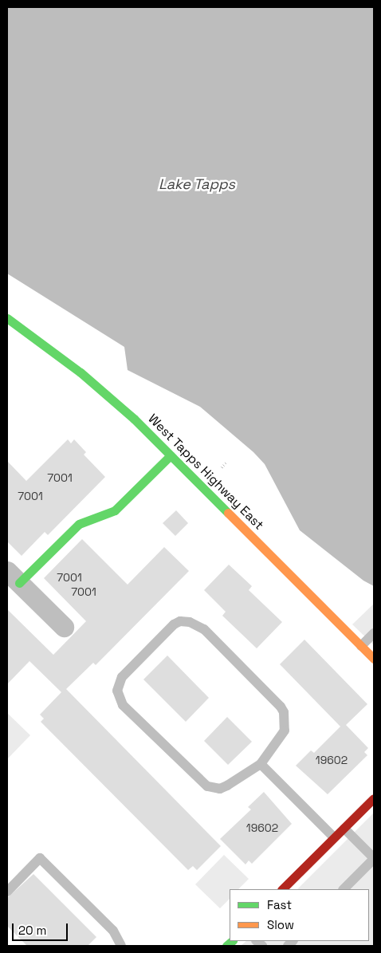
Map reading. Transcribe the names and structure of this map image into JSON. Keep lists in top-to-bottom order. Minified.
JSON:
{"streets":{"street":["West Tapps Highway East"]},"water":["Lake Tapps"],"house_numbers":["7001","7001","7001","7001","19602","19602"],"legend":["Fast","Slow"],"scale_bar":"20 m"}
